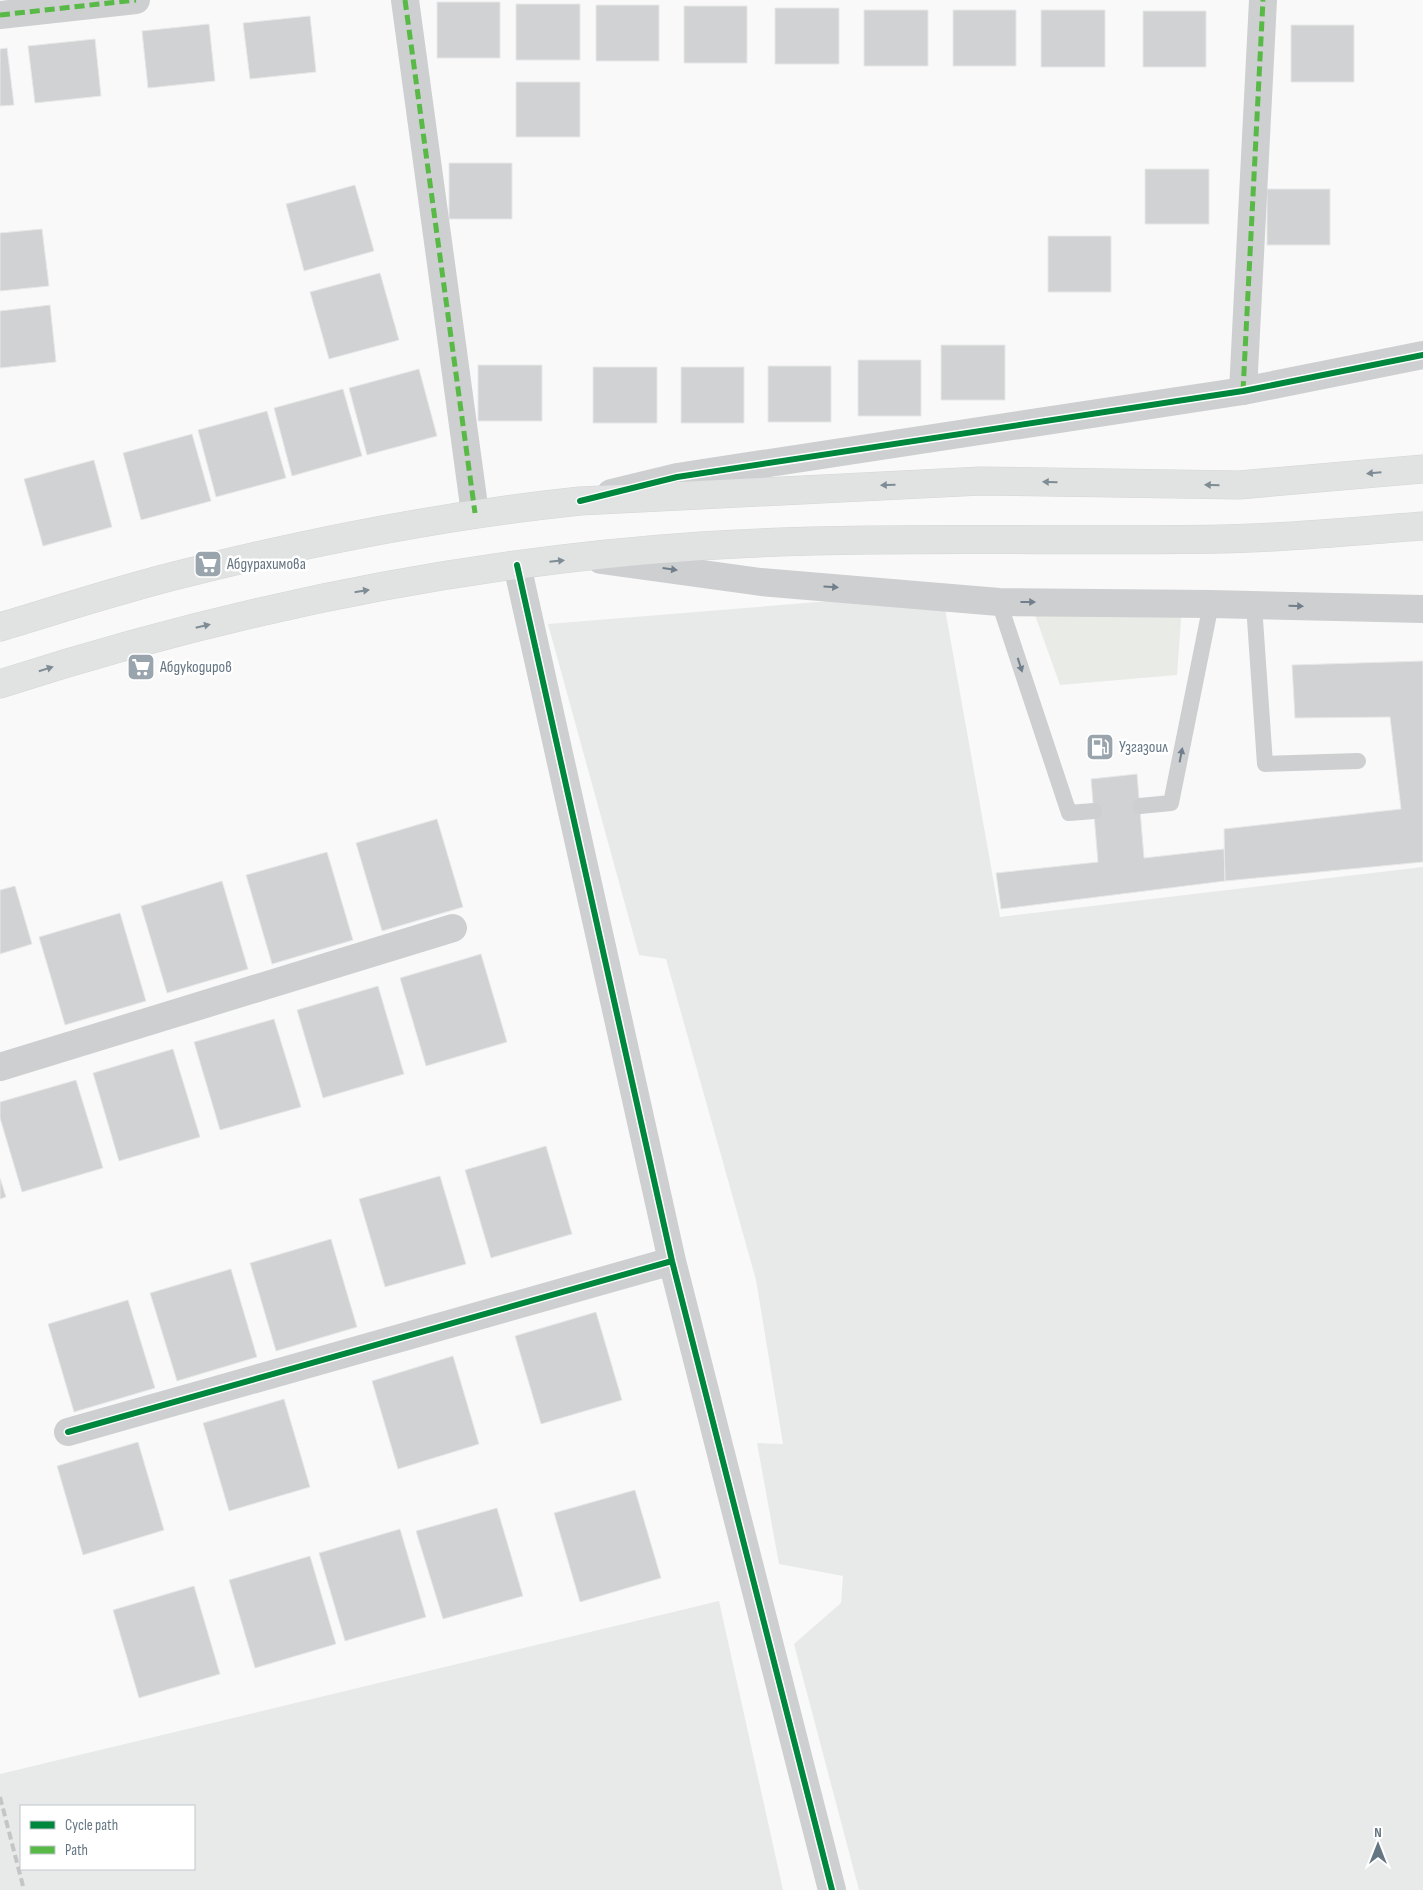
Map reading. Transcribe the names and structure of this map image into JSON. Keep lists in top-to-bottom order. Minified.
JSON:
{"places":{"supermarket":["Абдурахимова","Абдукодиров"],"fuel station":["Узгазоил"]},"legend":["Cycle path","Path"],"north":"top"}
